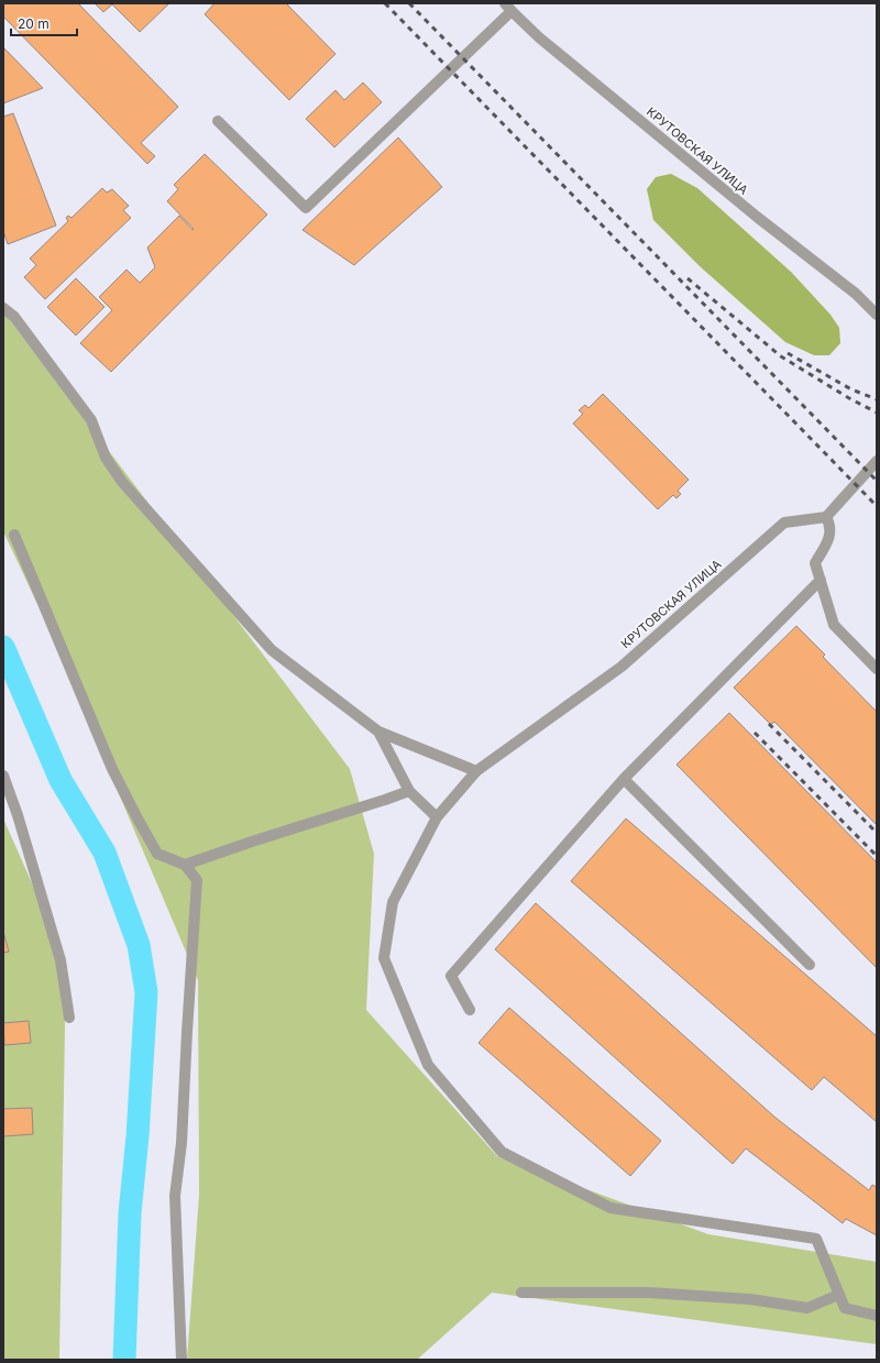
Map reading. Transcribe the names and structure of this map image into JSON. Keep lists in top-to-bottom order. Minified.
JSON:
{"streets":{"street":["КРУТОВСКАЯ УЛИЦА"]},"scale_bar":"20 m"}
